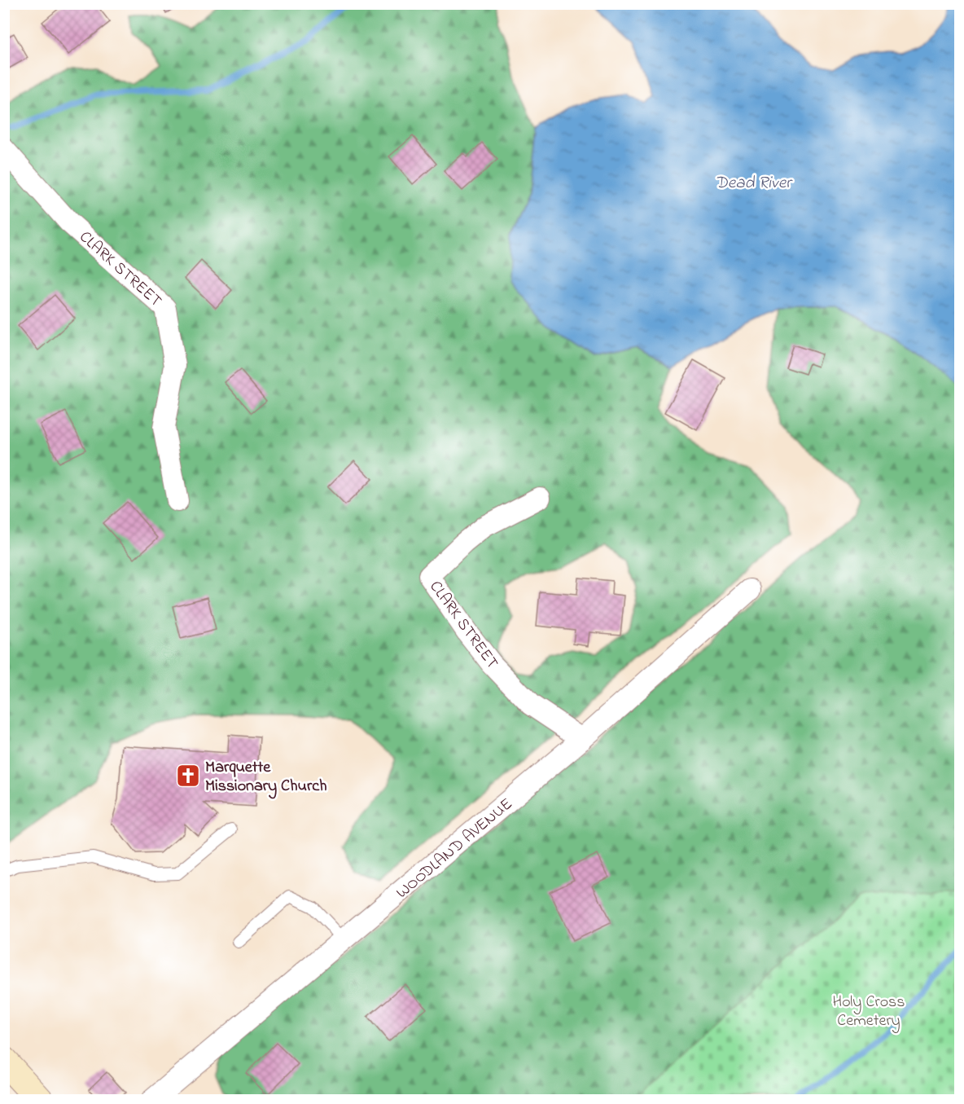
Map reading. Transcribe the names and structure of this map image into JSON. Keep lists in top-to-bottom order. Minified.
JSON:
{"streets":{"street":["CLARK STREET","WOODLAND AVENUE"]},"crossings":[["CLARK STREET","WOODLAND AVENUE"]],"water":["Dead River"],"parks":["Holy Cross Cemetery"],"places":{"church":["Marquette Missionary Church"]}}
